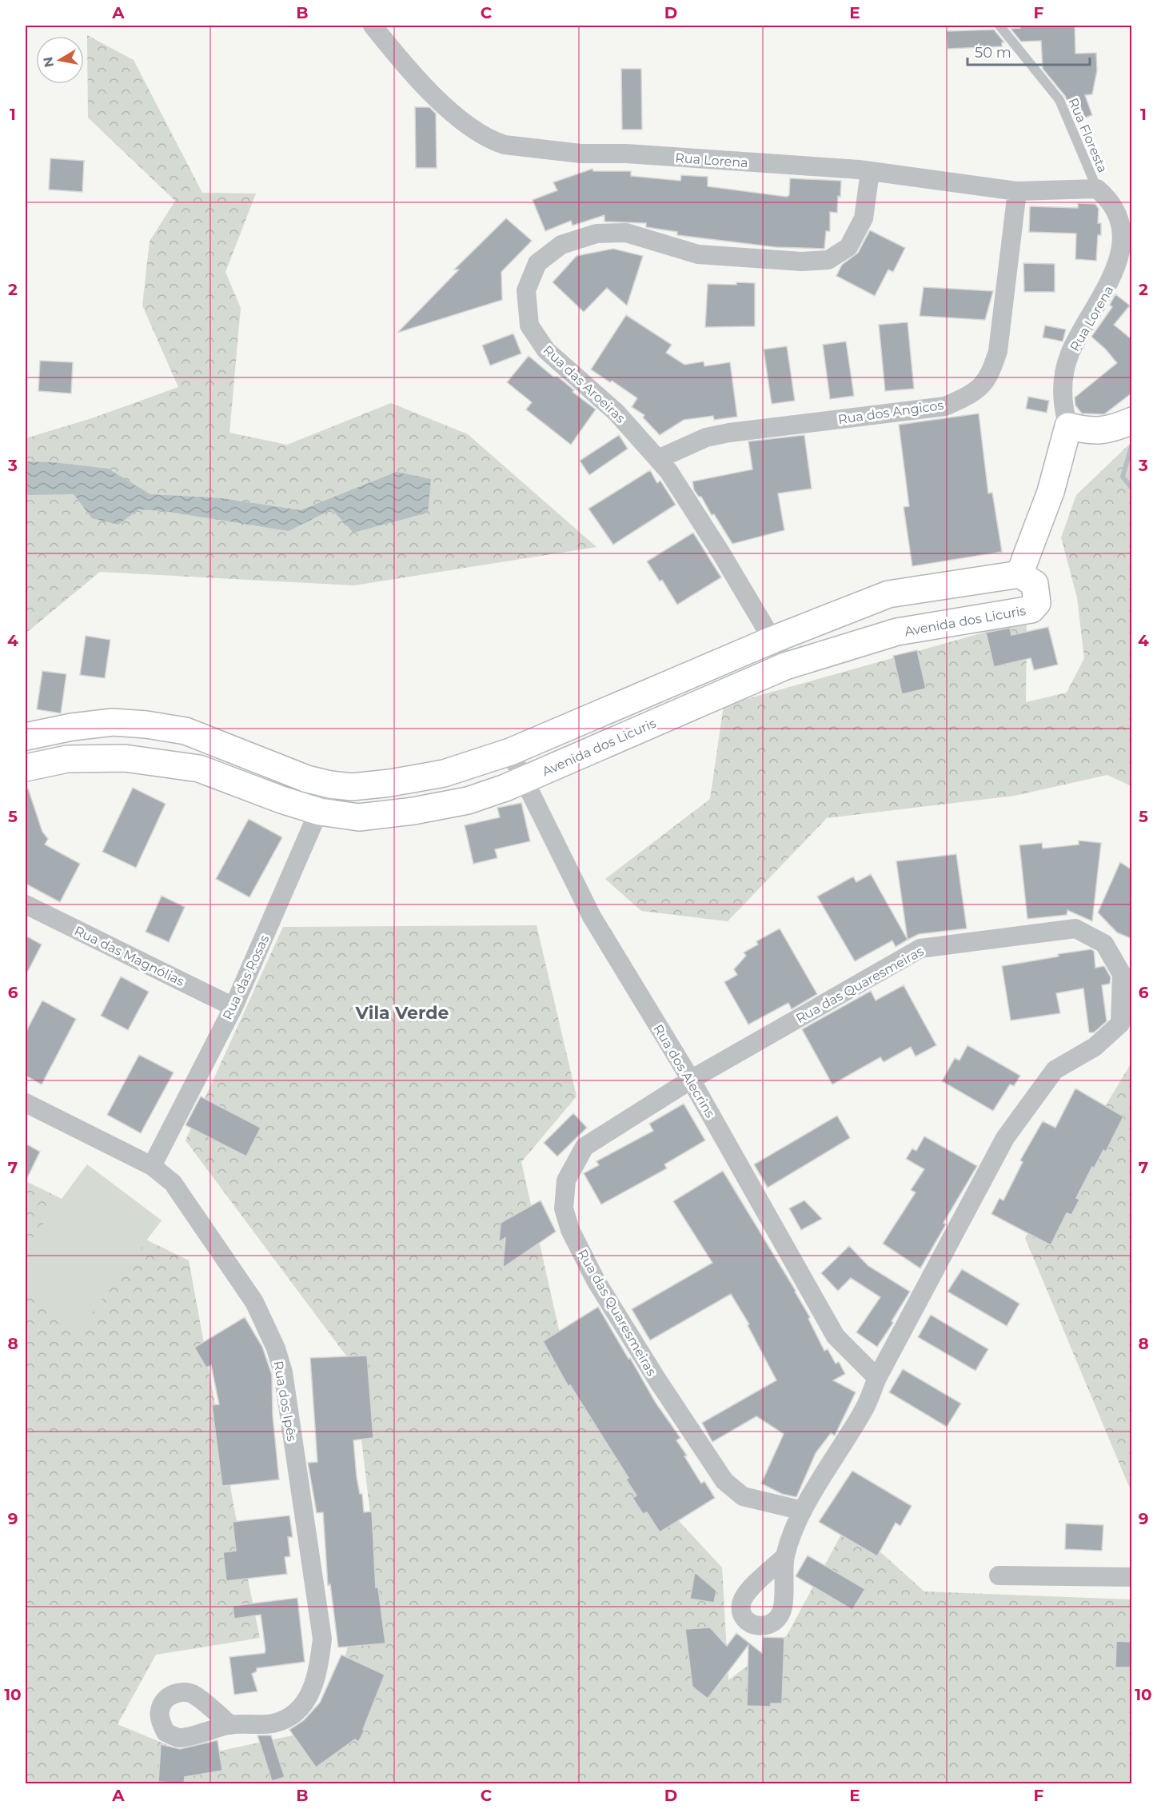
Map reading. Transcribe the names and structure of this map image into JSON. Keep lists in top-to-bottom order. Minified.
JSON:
{"streets":{"street":["Rua Lorena","Rua das Aroeiras","Rua dos Angicos","Avenida dos Licuris","Rua das Magnólias","Rua das Rosas","Rua das Quaresmeiras","Rua dos Alecrins","Rua dos Ipês"],"lane":["Rua Floresta"]},"crossings":[["Rua Floresta","Rua Lorena"],["Rua Lorena","Rua das Aroeiras"],["Rua Lorena","Rua dos Angicos"],["Rua das Aroeiras","Rua dos Angicos"],["Rua das Aroeiras","Avenida dos Licuris"],["Avenida dos Licuris","Rua das Rosas"],["Avenida dos Licuris","Rua dos Alecrins"],["Rua das Magnólias","Rua das Rosas"],["Rua das Rosas","Rua dos Ipês"],["Rua das Quaresmeiras","Rua dos Alecrins"]],"districts":["Vila Verde"],"scale_bar":"50 m","north":"left","grid":{"columns":["A","B","C","D","E","F"],"rows":["1","2","3","4","5","6","7","8","9","10"]}}
